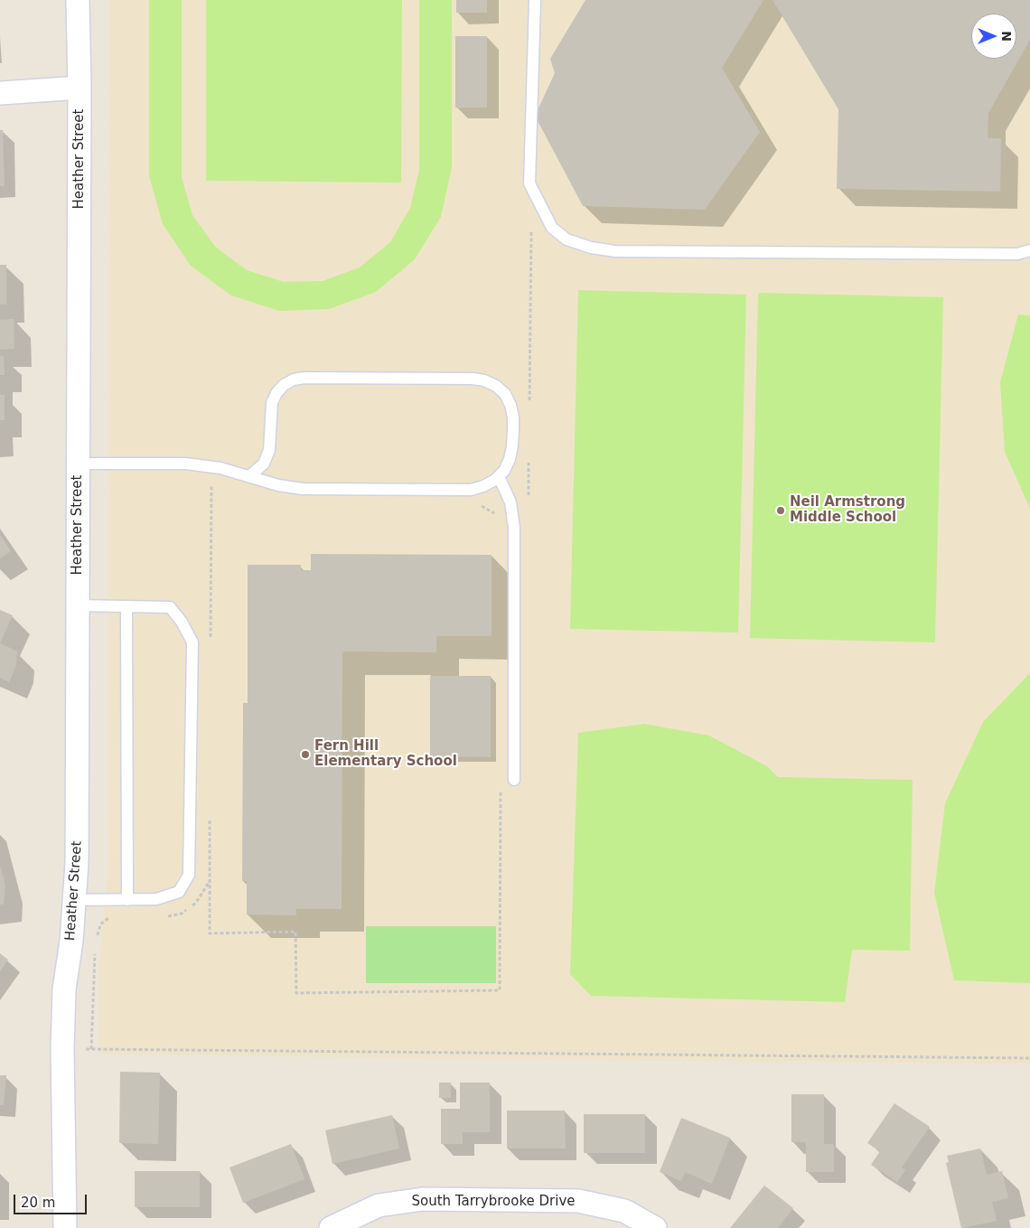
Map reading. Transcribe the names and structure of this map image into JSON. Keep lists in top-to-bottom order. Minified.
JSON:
{"streets":{"street":["Heather Street","South Tarrybrooke Drive"]},"places":["Neil Armstrong Middle School","Fern Hill Elementary School"],"scale_bar":"20 m","north":"right"}
